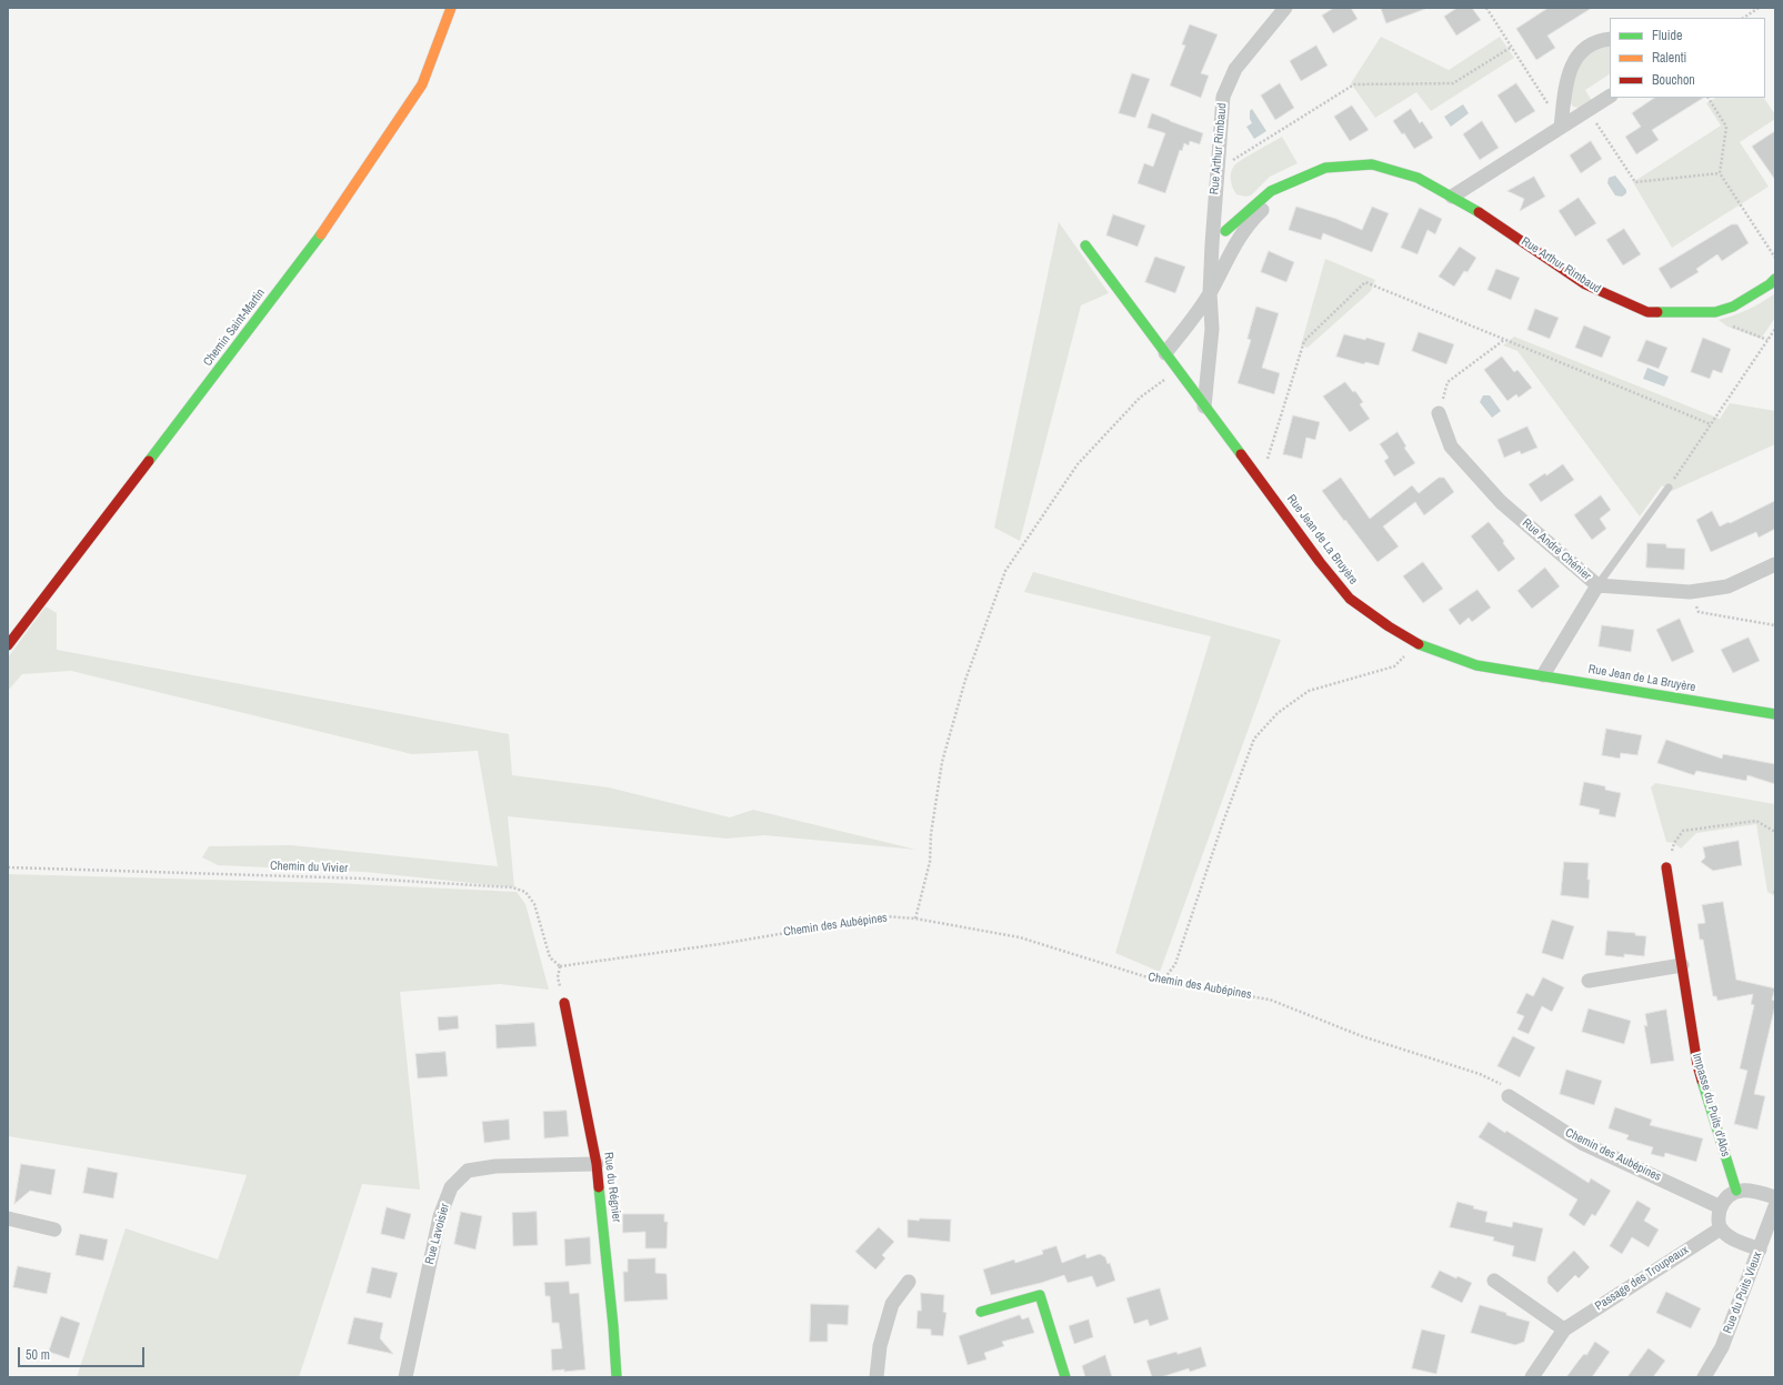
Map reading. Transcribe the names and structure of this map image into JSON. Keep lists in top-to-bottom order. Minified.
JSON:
{"streets":{"street":["Rue Arthur Rimbaud","Chemin Saint-Martin","Rue Jean de La Bruyère","Rue André Chénier","Chemin des Aubépines","Impasse du Puits d'Alos","Rue du Régnier","Rue Lavoisier","Passage des Troupeaux","Rue du Puits Vieux"],"path":["Chemin du Vivier"]},"crossings":[["Rue Arthur Rimbaud","Rue Jean de La Bruyère"],["Chemin du Vivier","Chemin des Aubépines"],["Rue du Régnier","Rue Lavoisier"]],"legend":["Fluide","Ralenti","Bouchon"],"scale_bar":"50 m"}
